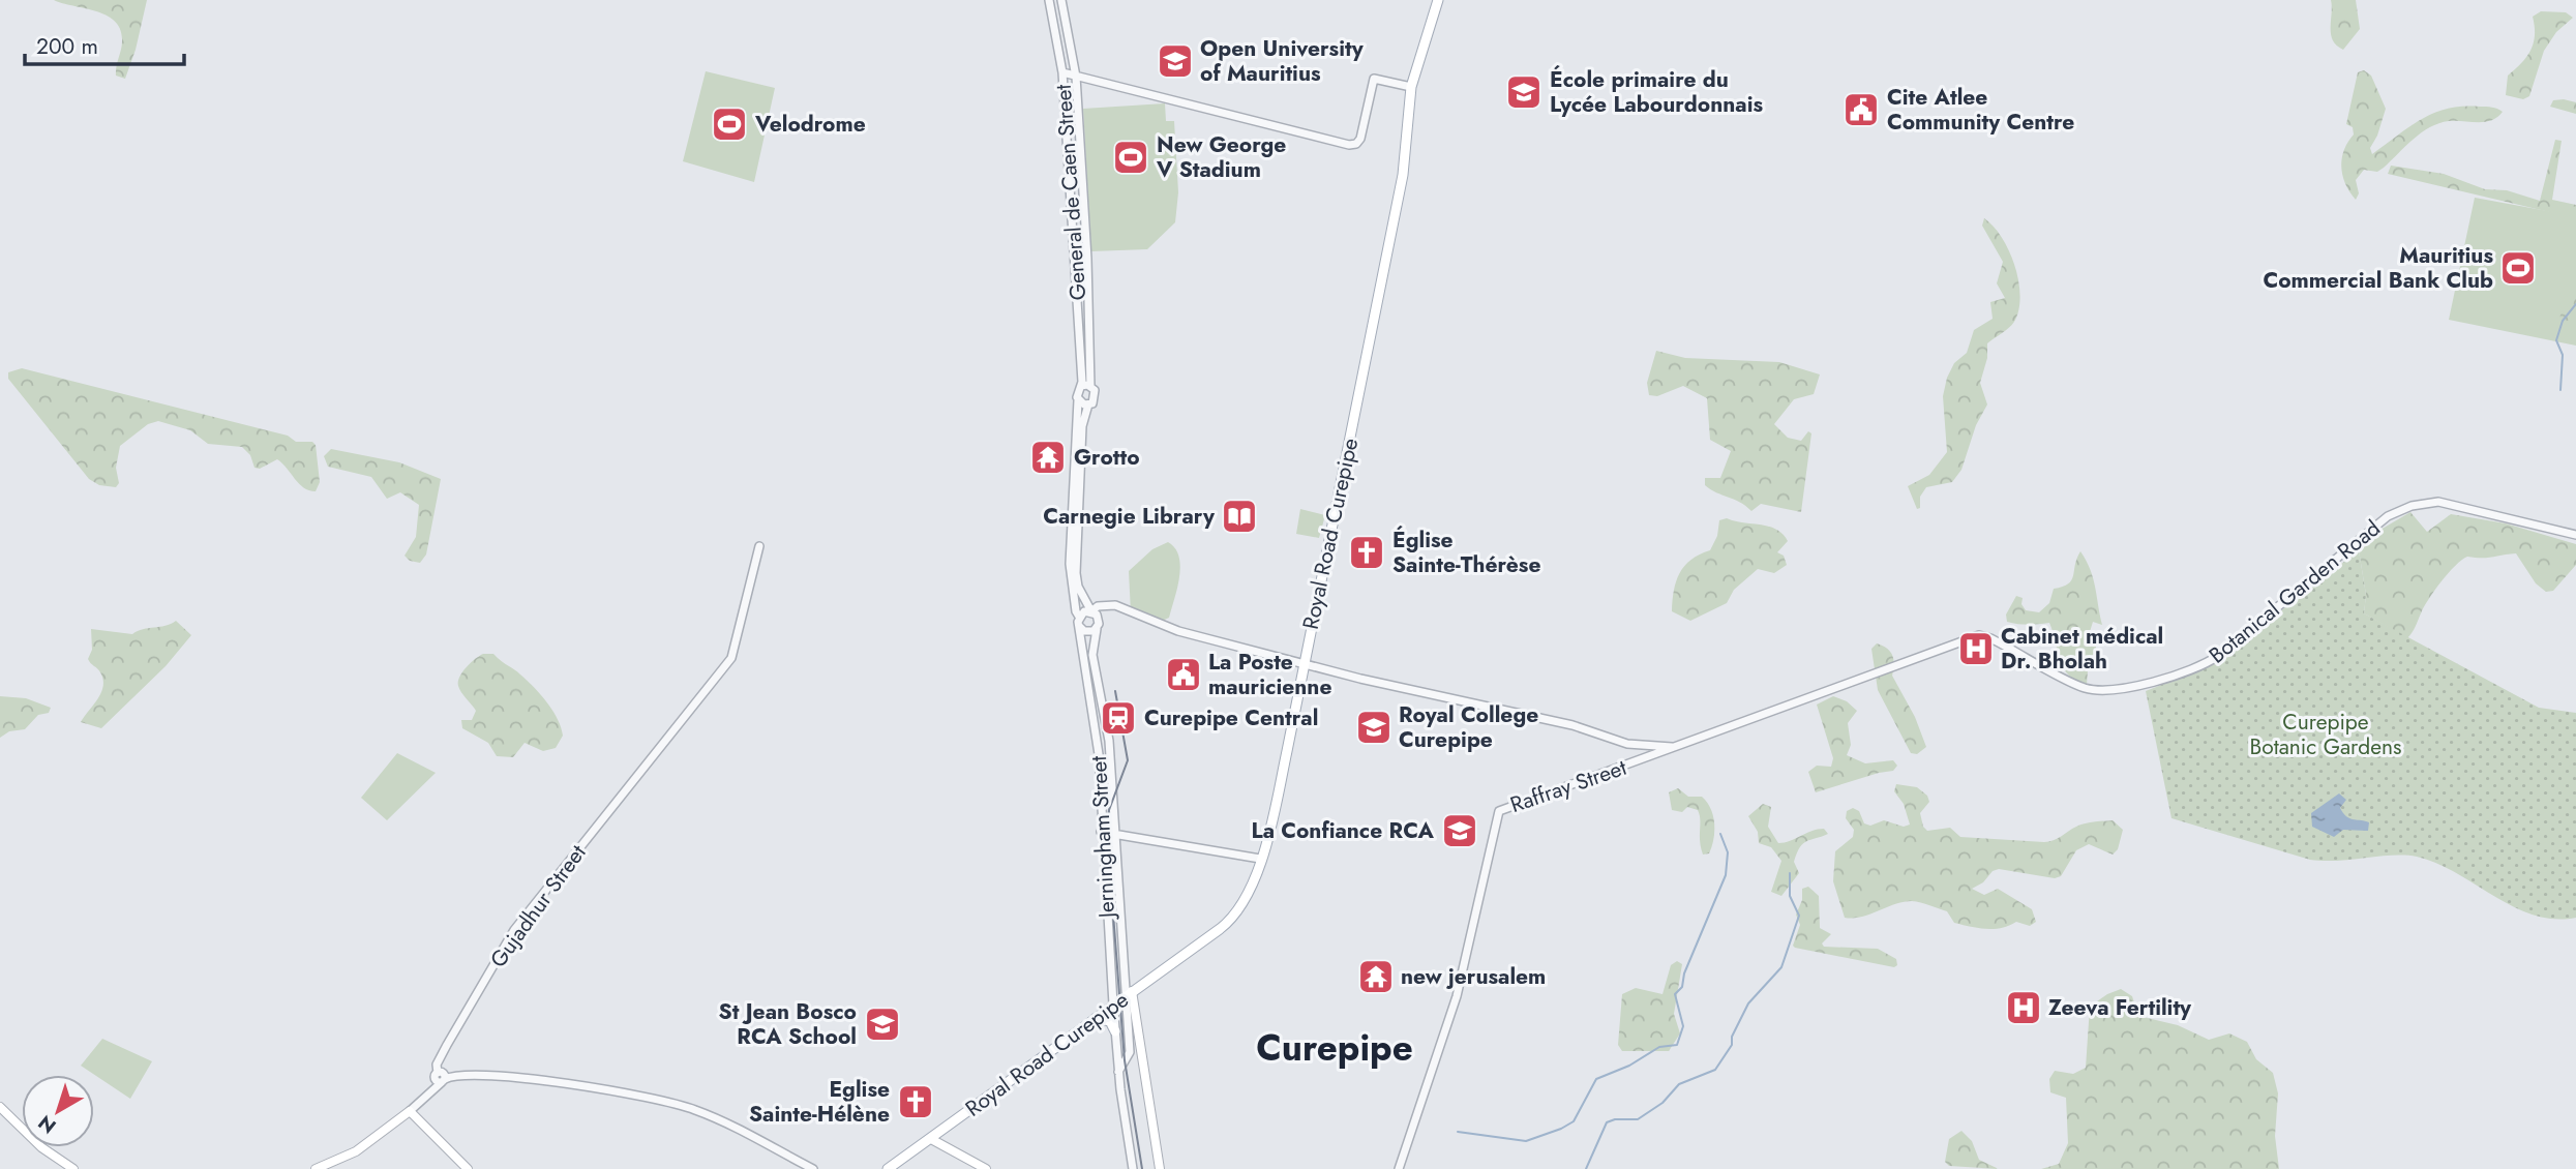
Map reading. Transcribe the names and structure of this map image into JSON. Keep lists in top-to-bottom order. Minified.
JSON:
{"streets":{"main road":["Royal Road Curepipe"],"street":["General de Caen Street","Raffray Street","Jerningham Street","Gujadhur Street"]},"crossings":[["Royal Road Curepipe","Jerningham Street"]],"districts":["Curepipe"],"parks":["Curepipe Botanic Gardens"],"places":{"school or university":["Open University of Mauritius","École primaire du Lycée Labourdonnais","Royal College Curepipe","La Confiance RCA","St Jean Bosco RCA School"],"public building":["Cite Atlee Community Centre","La Poste mauricienne"],"sports":["Velodrome","New George V Stadium","Mauritius Commercial Bank Club"],"temple":["Grotto","new jerusalem"],"library":["Carnegie Library"],"church":["Église Sainte-Thérèse","Eglise Sainte-Hélène"],"hospital":["Cabinet médical Dr. Bholah","Zeeva Fertility"],"station":["Curepipe Central"]},"scale_bar":"200 m","north":"bottom left"}
